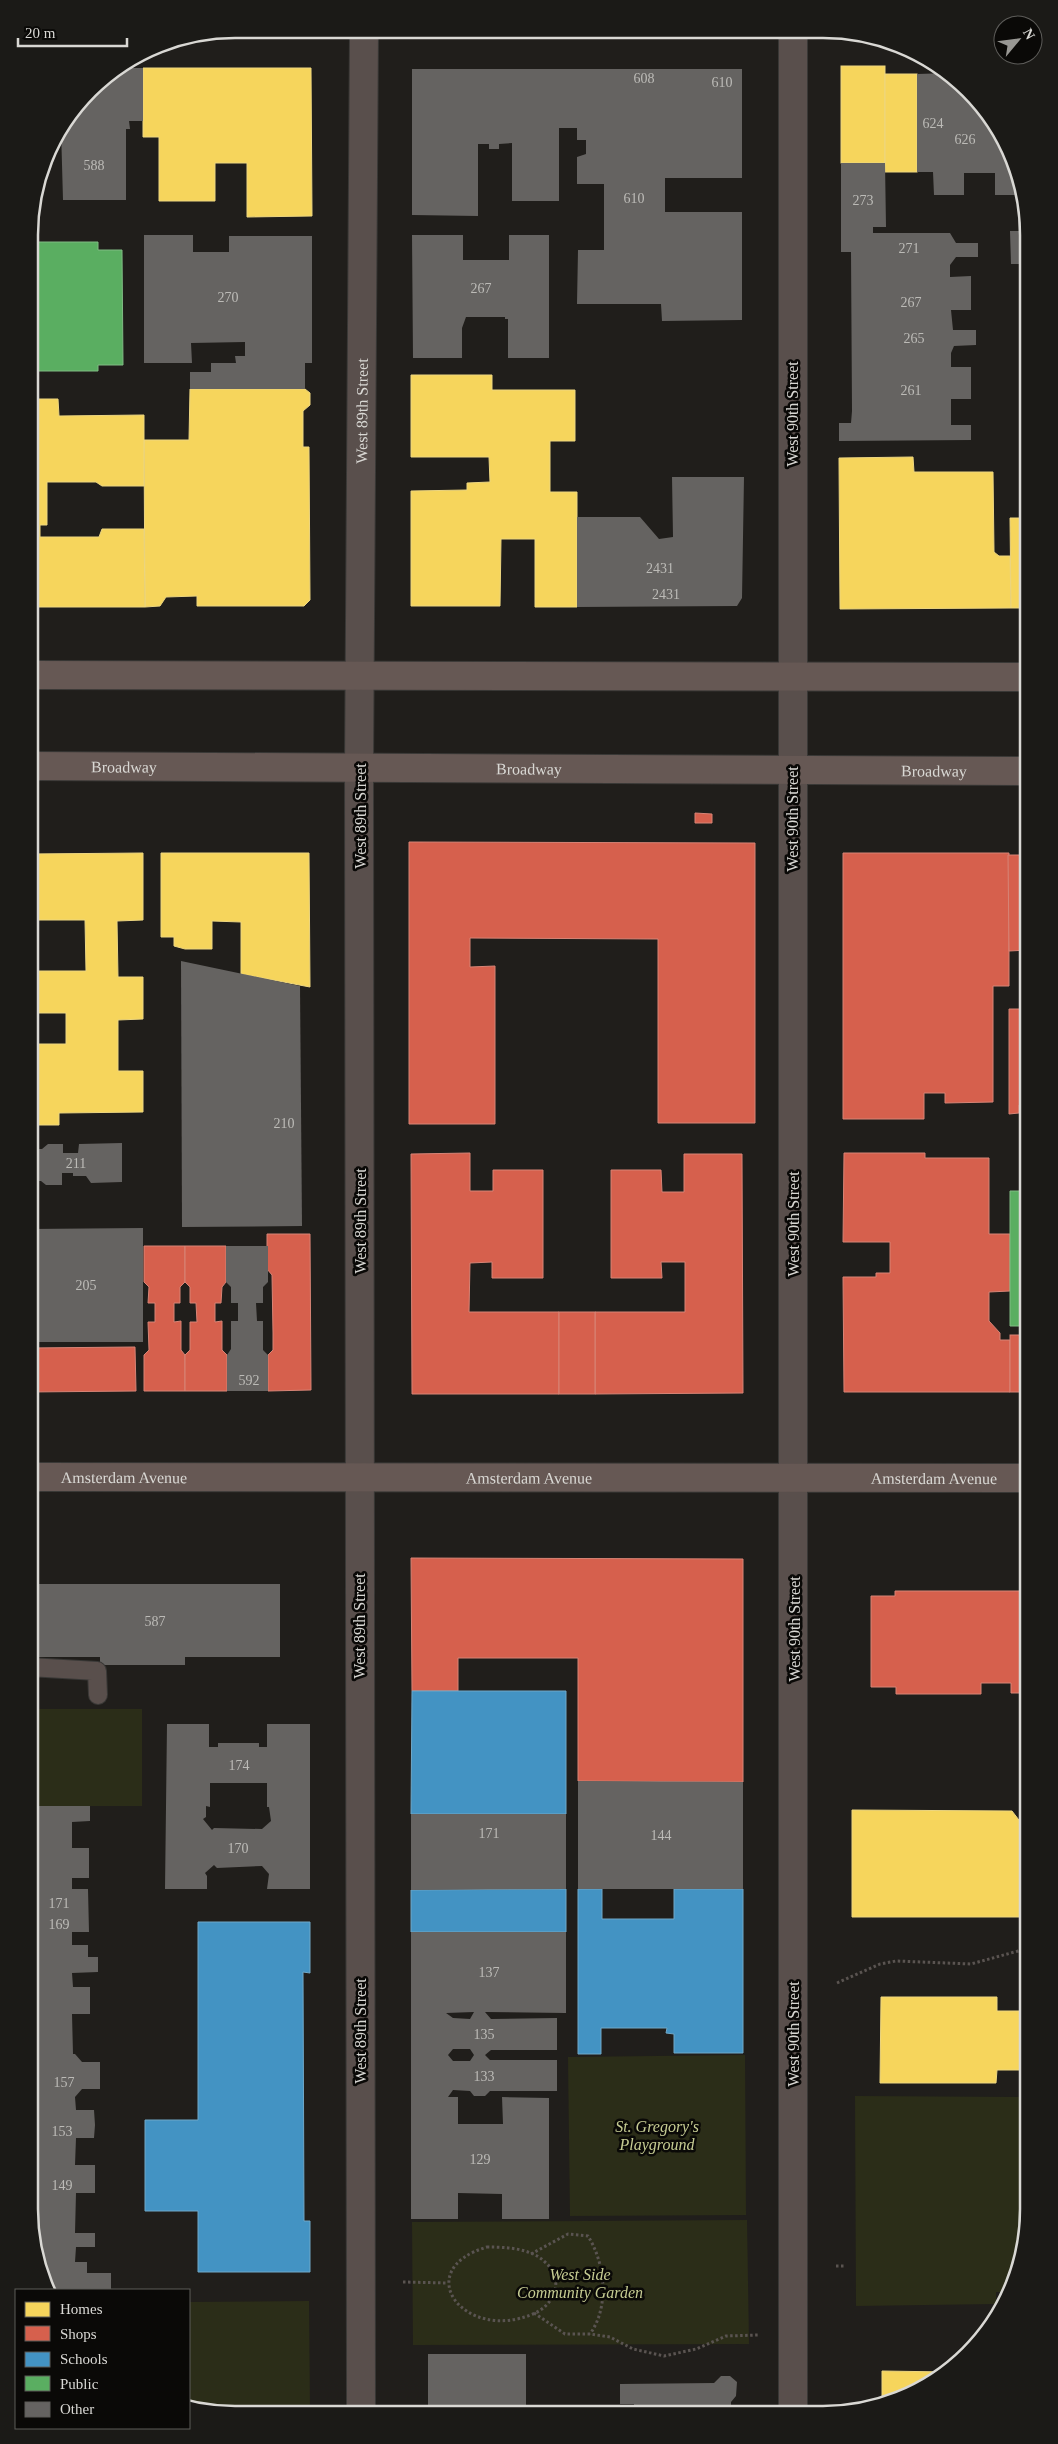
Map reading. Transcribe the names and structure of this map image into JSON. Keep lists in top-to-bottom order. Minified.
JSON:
{"streets":{"main road":["Broadway","Amsterdam Avenue"],"street":["West 89th Street","West 90th Street"]},"crossings":[["West 89th Street","Broadway"],["West 89th Street","Amsterdam Avenue"],["West 90th Street","Broadway"],["West 90th Street","Amsterdam Avenue"]],"parks":["St. Gregory's Playground","West Side Community Garden"],"house_numbers":["608","610","624","626","588","610","273","271","267","270","267","265","261","2431","2431","210","211","205","592","587","174","171","144","170","171","169","137","135","133","157","153","129","149"],"legend":["Homes","Shops","Schools","Public","Other"],"scale_bar":"20 m","north":"top right"}
